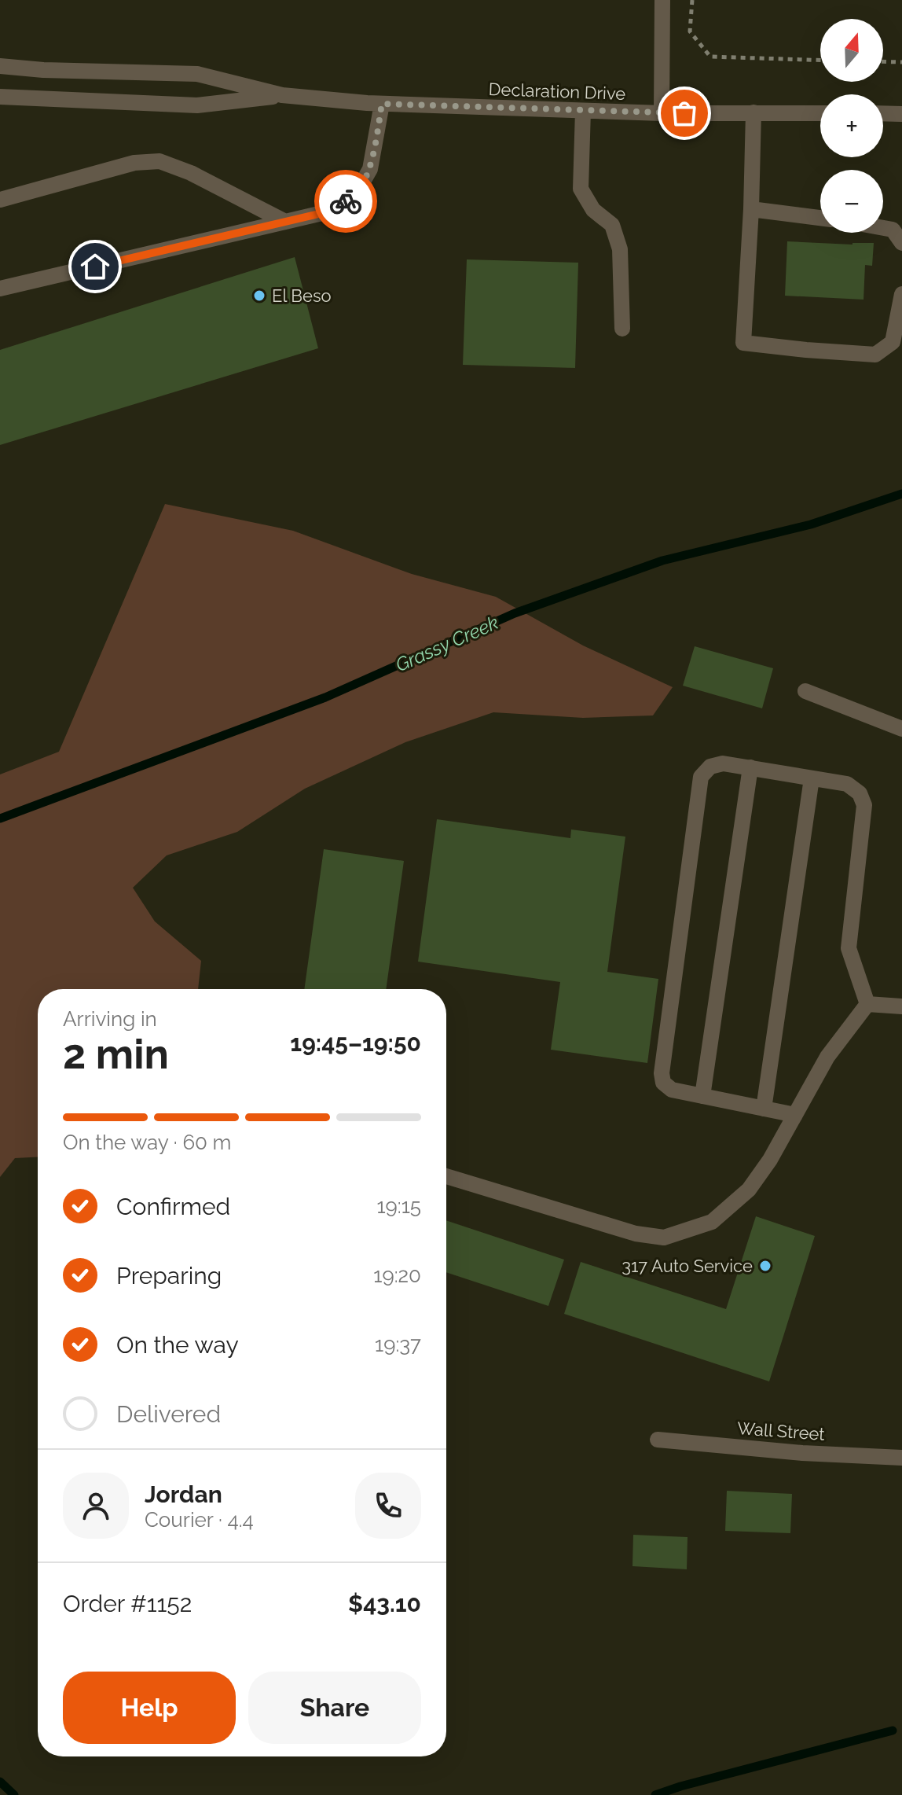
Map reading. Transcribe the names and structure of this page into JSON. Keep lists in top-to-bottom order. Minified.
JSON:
{"streets":{"street":["Declaration Drive","Wall Street"]},"water":["Grassy Creek"],"places":["El Beso","317 Auto Service"],"north":"top","page":{"map_buttons":["+","−"],"heading":["2 min","Arriving in","19:45–19:50"],"panel":["Jordan","Courier · 4.4","Order #1152","$43.10"],"bar":"On the way · 60 m","list":[["Confirmed","19:15"],["Preparing","19:20"],["On the way","19:37"],"Delivered"],"buttons":["Help","Share"]}}
